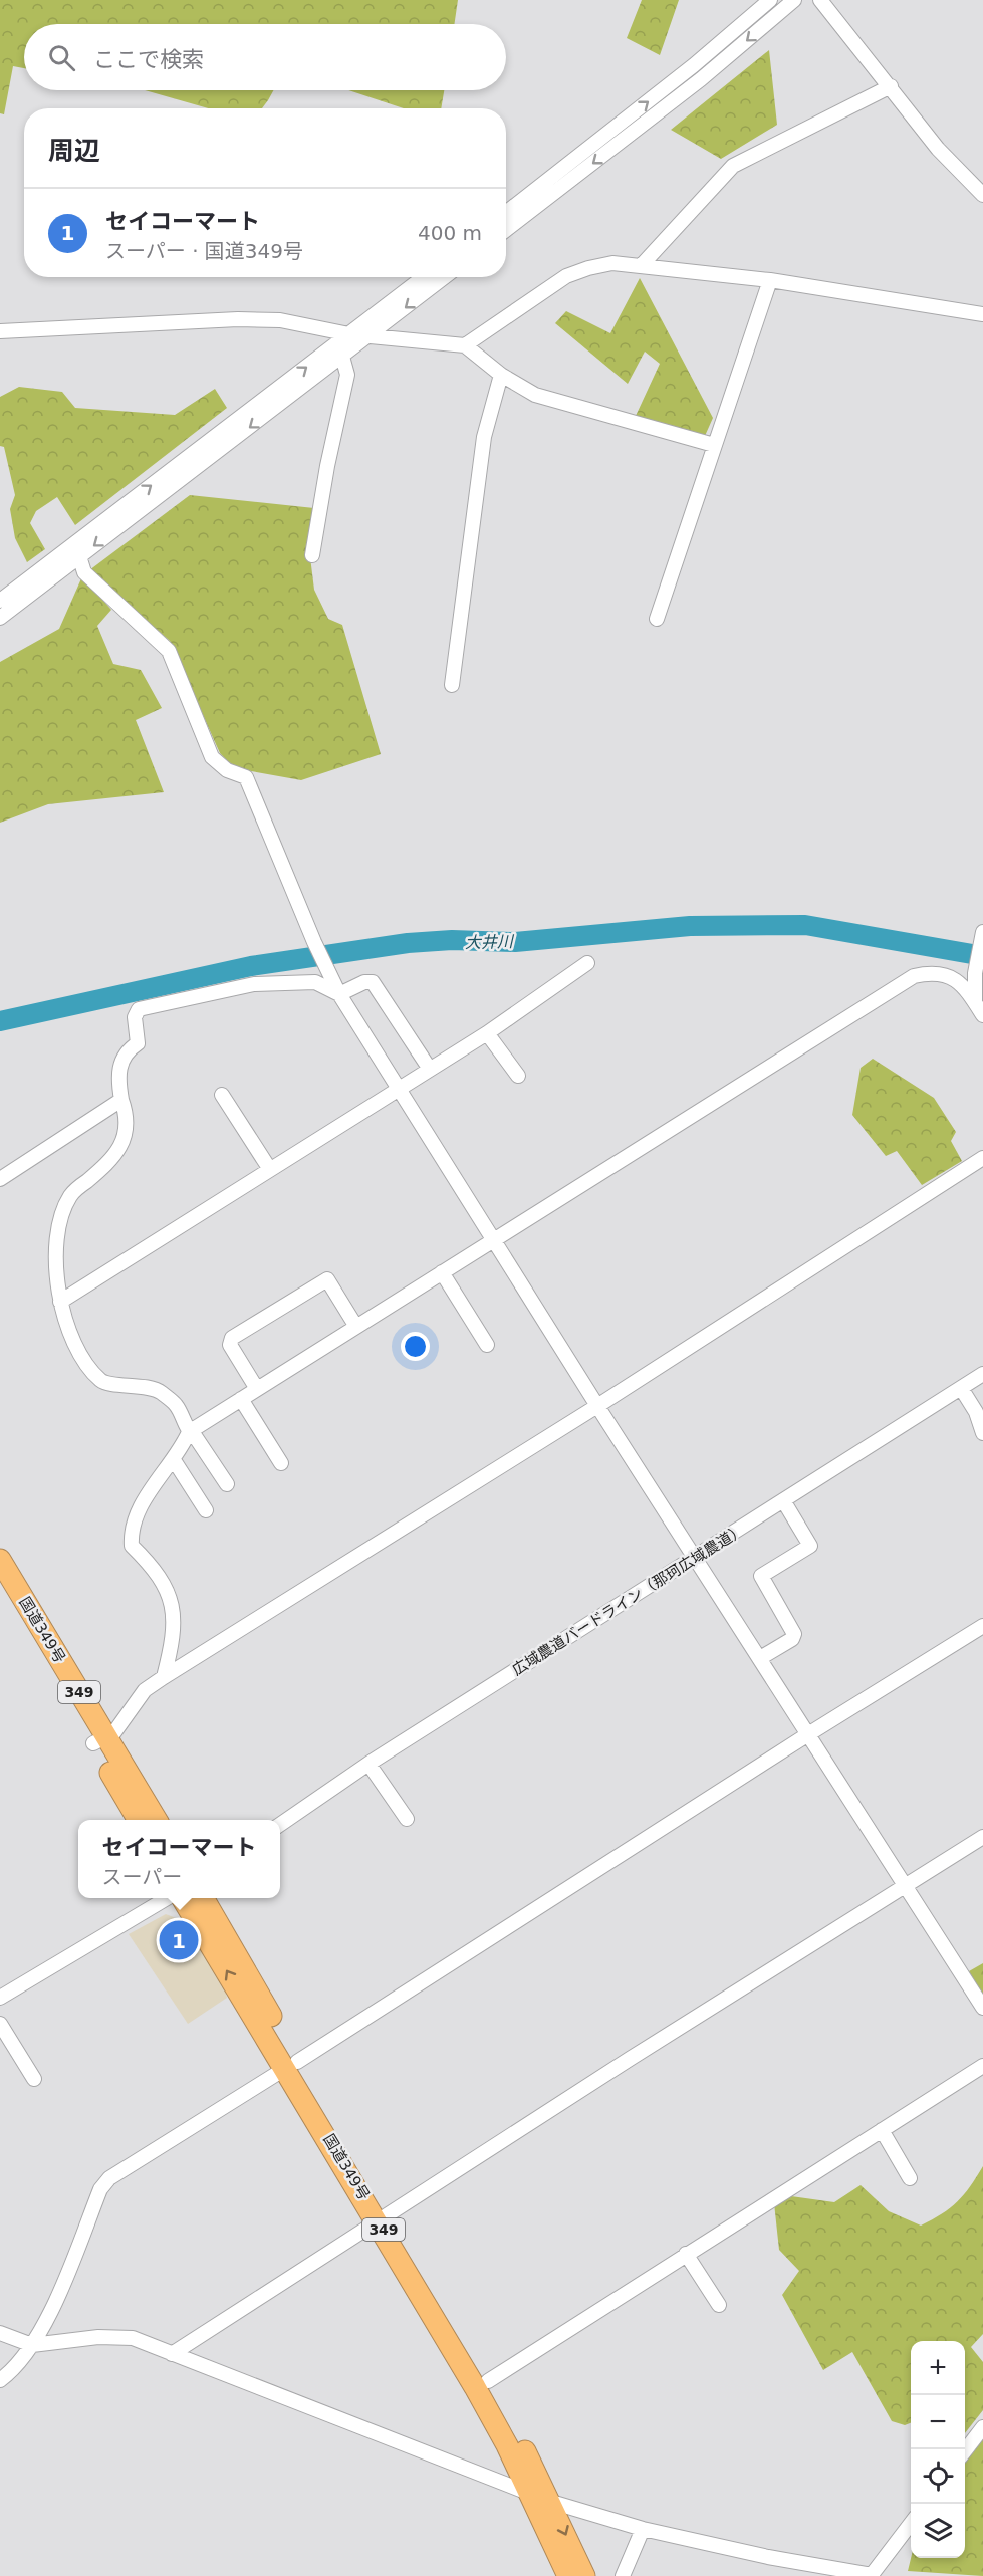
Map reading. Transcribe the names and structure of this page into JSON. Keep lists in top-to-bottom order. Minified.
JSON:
{"streets":{"highway":["国道349号","349"],"street":["広域農道バードライン（那珂広域農道）"]},"water":["大井川"],"page":{"search":"ここで検索","heading":"周辺","list":[{"mark":"1","name":"セイコーマート","note":"スーパー · 国道349号","value":"400 m"}],"popup":["セイコーマート","スーパー"],"pins":"1","map_buttons":["+","−"]}}
